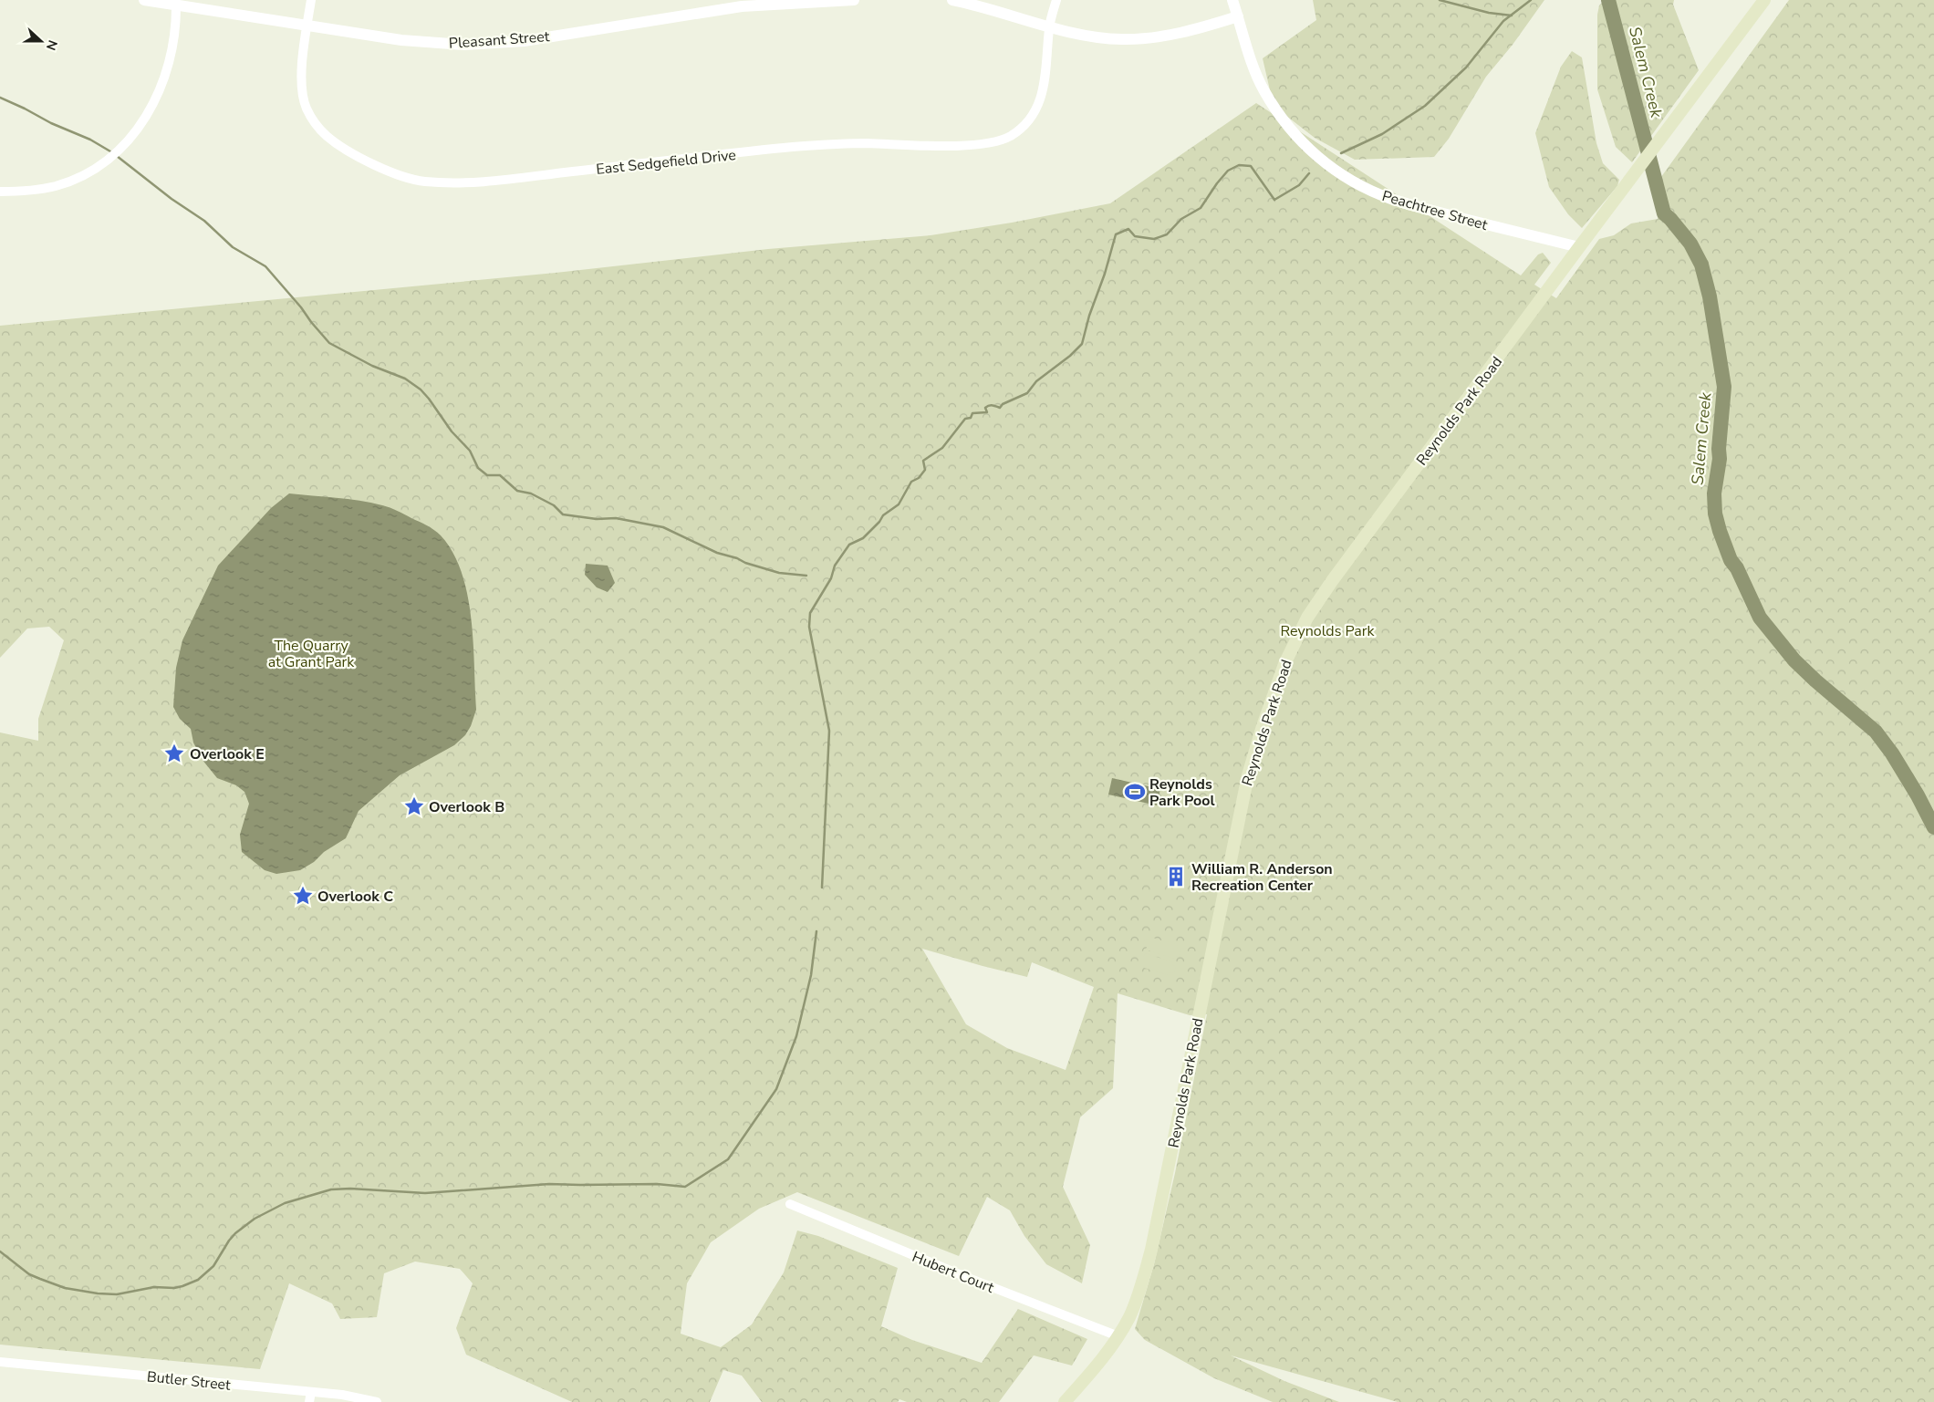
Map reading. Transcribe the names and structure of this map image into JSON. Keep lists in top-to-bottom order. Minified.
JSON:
{"streets":{"main road":["Reynolds Park Road"],"street":["Pleasant Street","East Sedgefield Drive","Peachtree Street","Hubert Court","Butler Street"]},"crossings":[["Pleasant Street","East Sedgefield Drive"],["Peachtree Street","Reynolds Park Road"],["Reynolds Park Road","Hubert Court"]],"water":["Salem Creek"],"parks":["Reynolds Park","The Quarry at Grant Park"],"places":{"place":["Overlook E","Overlook B","Overlook C"],"sports":["Reynolds Park Pool"],"building":["William R. Anderson Recreation Center"]},"north":"right"}
